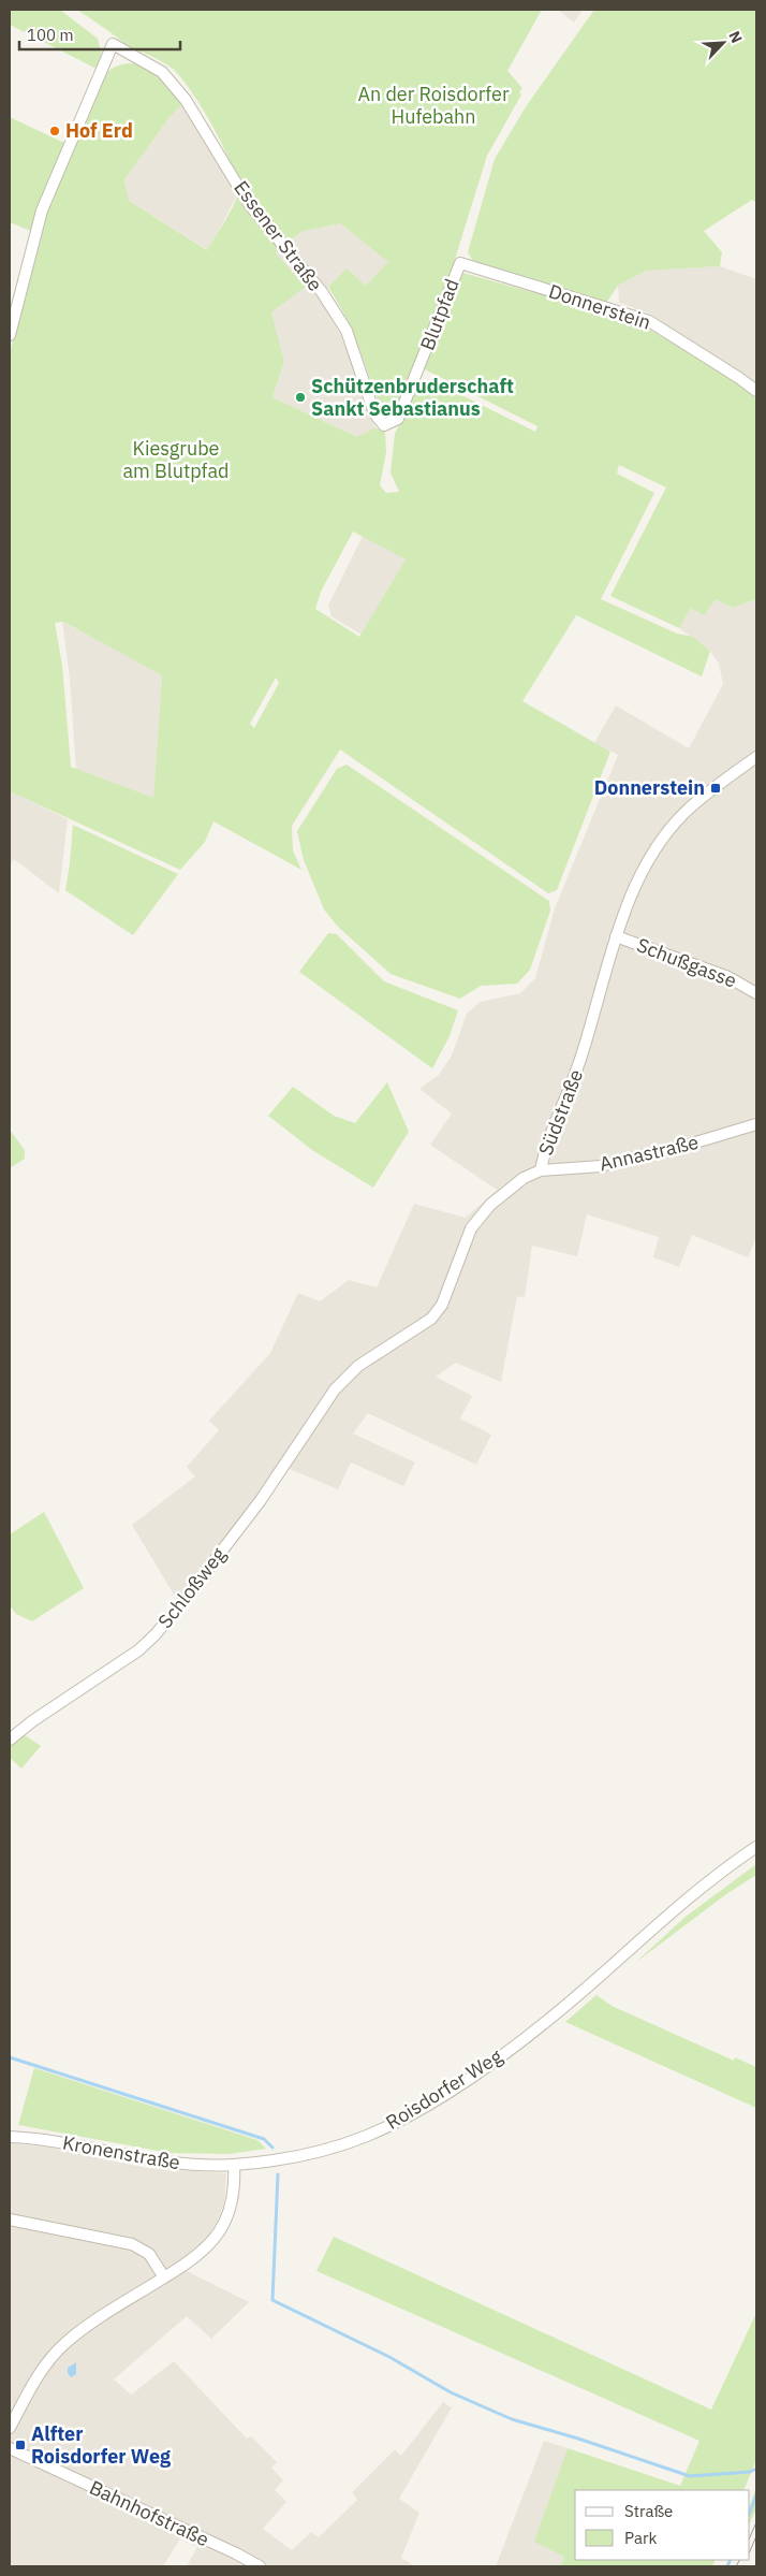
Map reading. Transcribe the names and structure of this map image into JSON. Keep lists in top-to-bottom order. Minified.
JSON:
{"streets":{"street":["Essener Straße","Donnerstein","Blutpfad","Schußgasse","Südstraße","Annastraße","Schloßweg","Roisdorfer Weg","Kronenstraße","Bahnhofstraße"]},"crossings":[["Essener Straße","Blutpfad"],["Donnerstein","Blutpfad"],["Schußgasse","Südstraße"],["Südstraße","Annastraße"],["Südstraße","Schloßweg"],["Roisdorfer Weg","Kronenstraße"]],"parks":["An der Roisdorfer Hufebahn","Kiesgrube am Blutpfad"],"places":{"other":["Hof Erd","Schützenbruderschaft Sankt Sebastianus"],"transit":["Donnerstein","Alfter Roisdorfer Weg"]},"legend":["Straße","Park"],"scale_bar":"100 m","north":"top right"}
